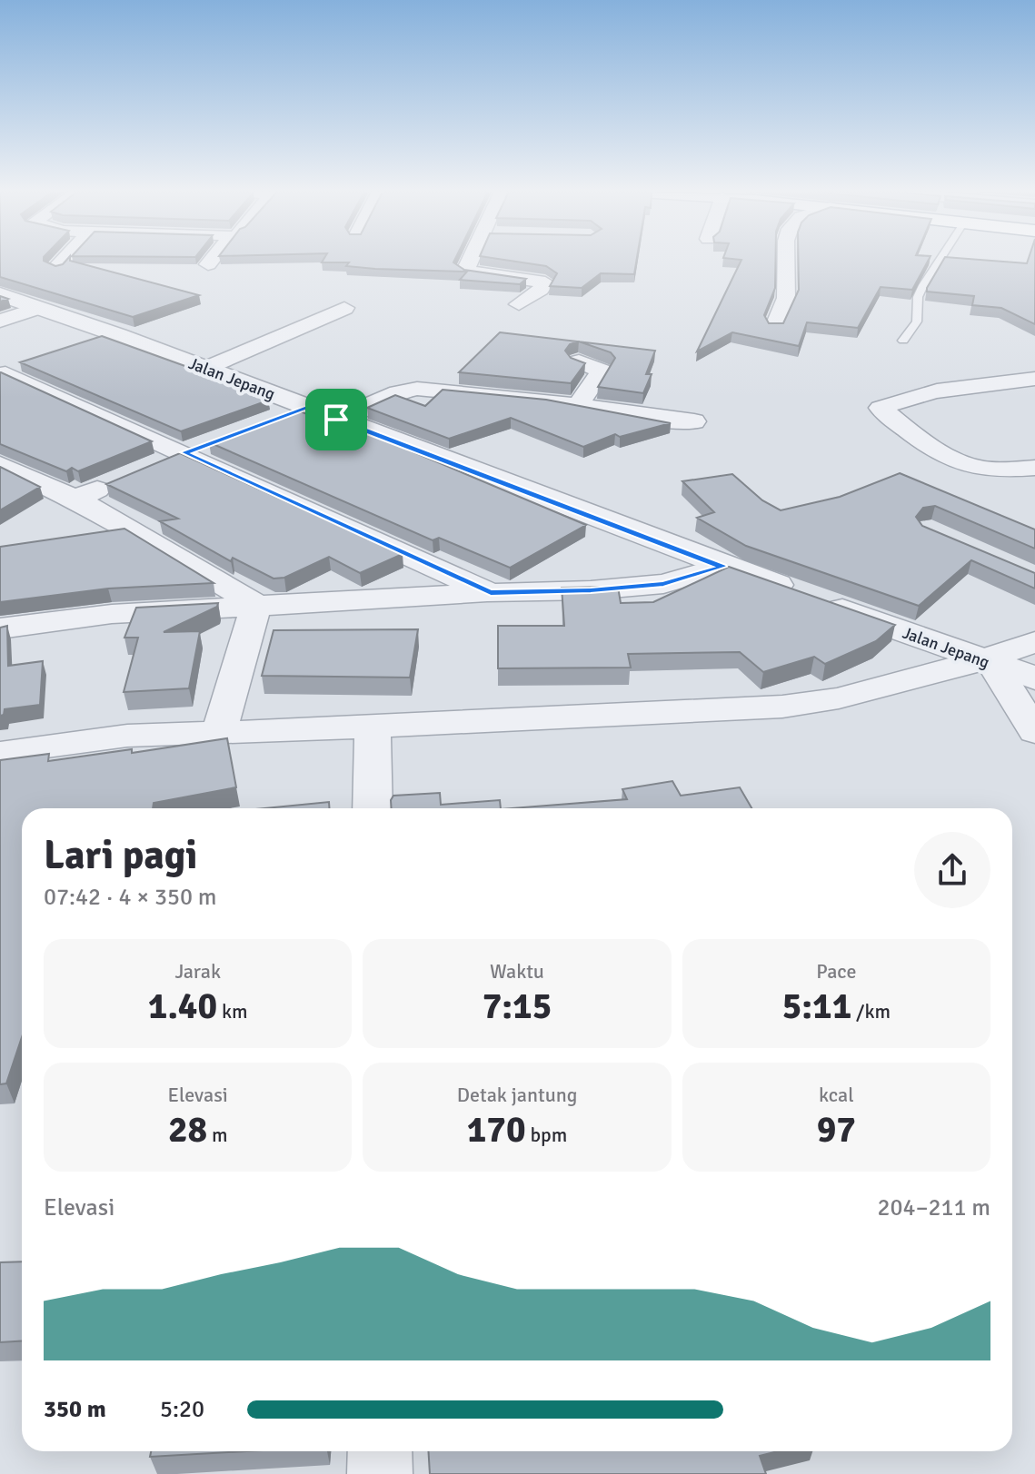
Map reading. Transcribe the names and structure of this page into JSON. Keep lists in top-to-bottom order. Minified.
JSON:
{"streets":{"street":["Jalan Jepang"]},"page":{"heading":["Lari pagi","07:42 · 4 × 350 m"],"stats":[["Jarak","1.40 km"],["Waktu","7:15"],["Pace","5:11 /km"],["Elevasi","28 m"],["Detak jantung","170 bpm"],["kcal","97"]],"chart":["Elevasi","204–211 m"],"list":[{"name":"350 m","note":"5:20"}]}}
